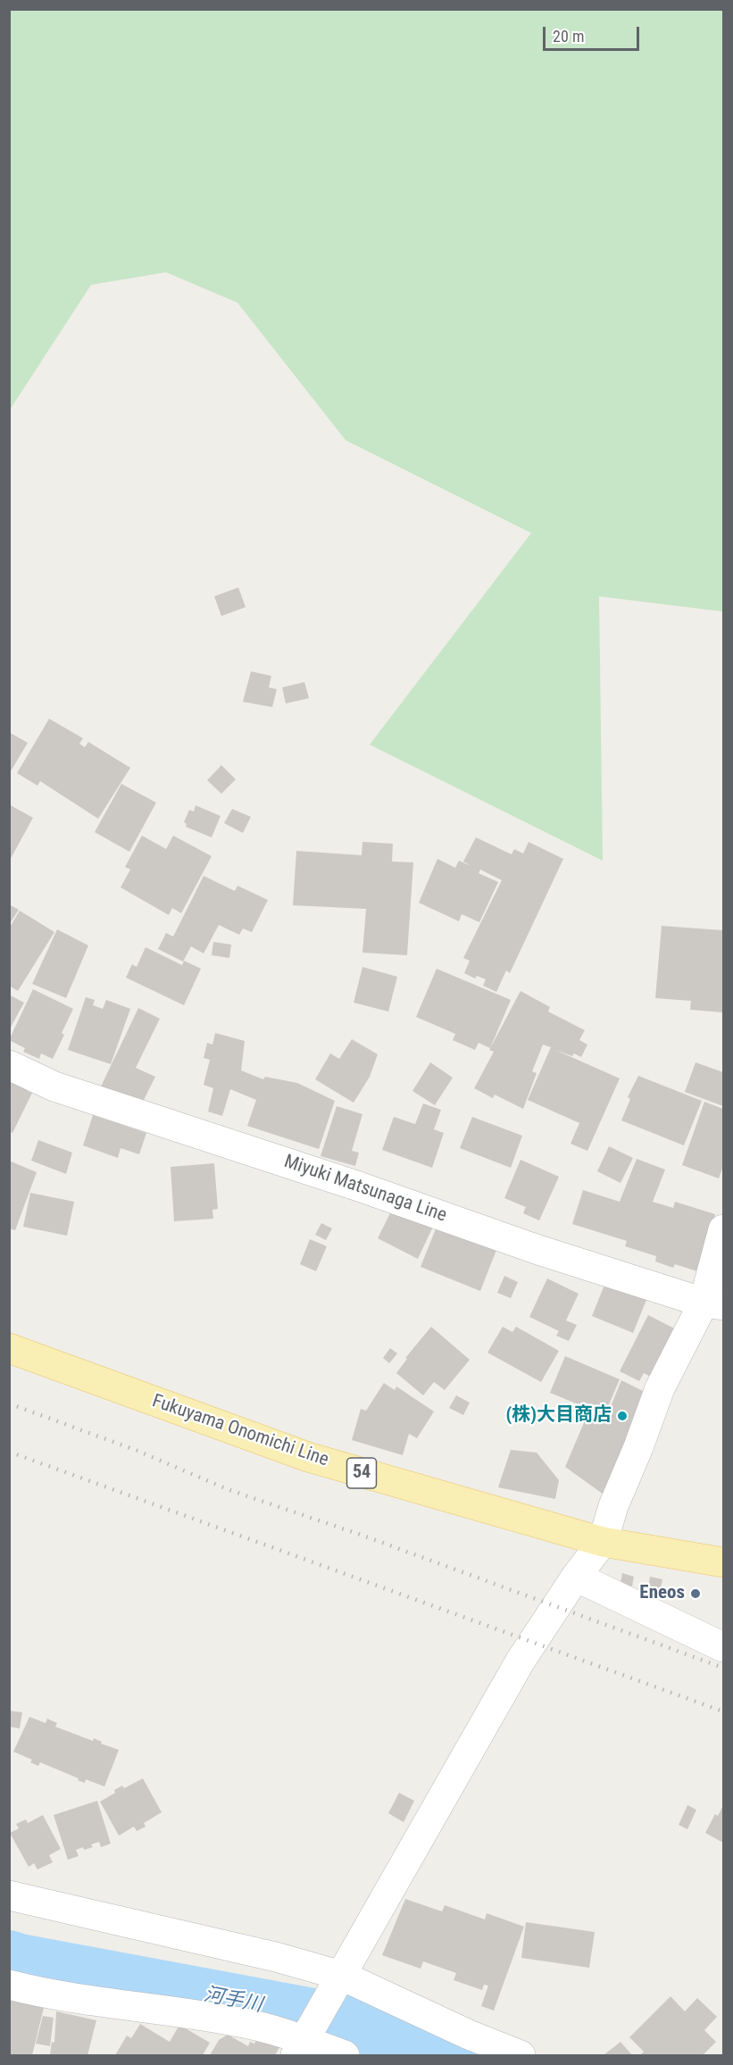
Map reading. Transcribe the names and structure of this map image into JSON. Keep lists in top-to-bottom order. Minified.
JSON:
{"streets":{"main road":["Fukuyama Onomichi Line","54"],"street":["Miyuki Matsunaga Line"]},"water":["河手川"],"places":["(株)大目商店","Eneos"],"scale_bar":"20 m"}
